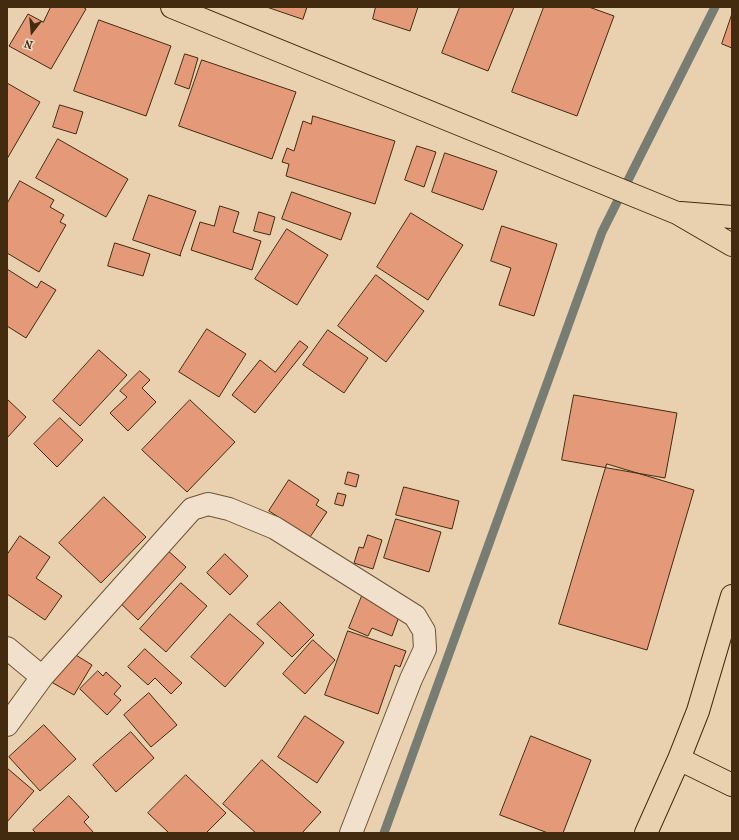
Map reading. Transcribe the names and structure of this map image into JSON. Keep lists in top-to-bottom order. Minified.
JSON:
{"north":"bottom"}
